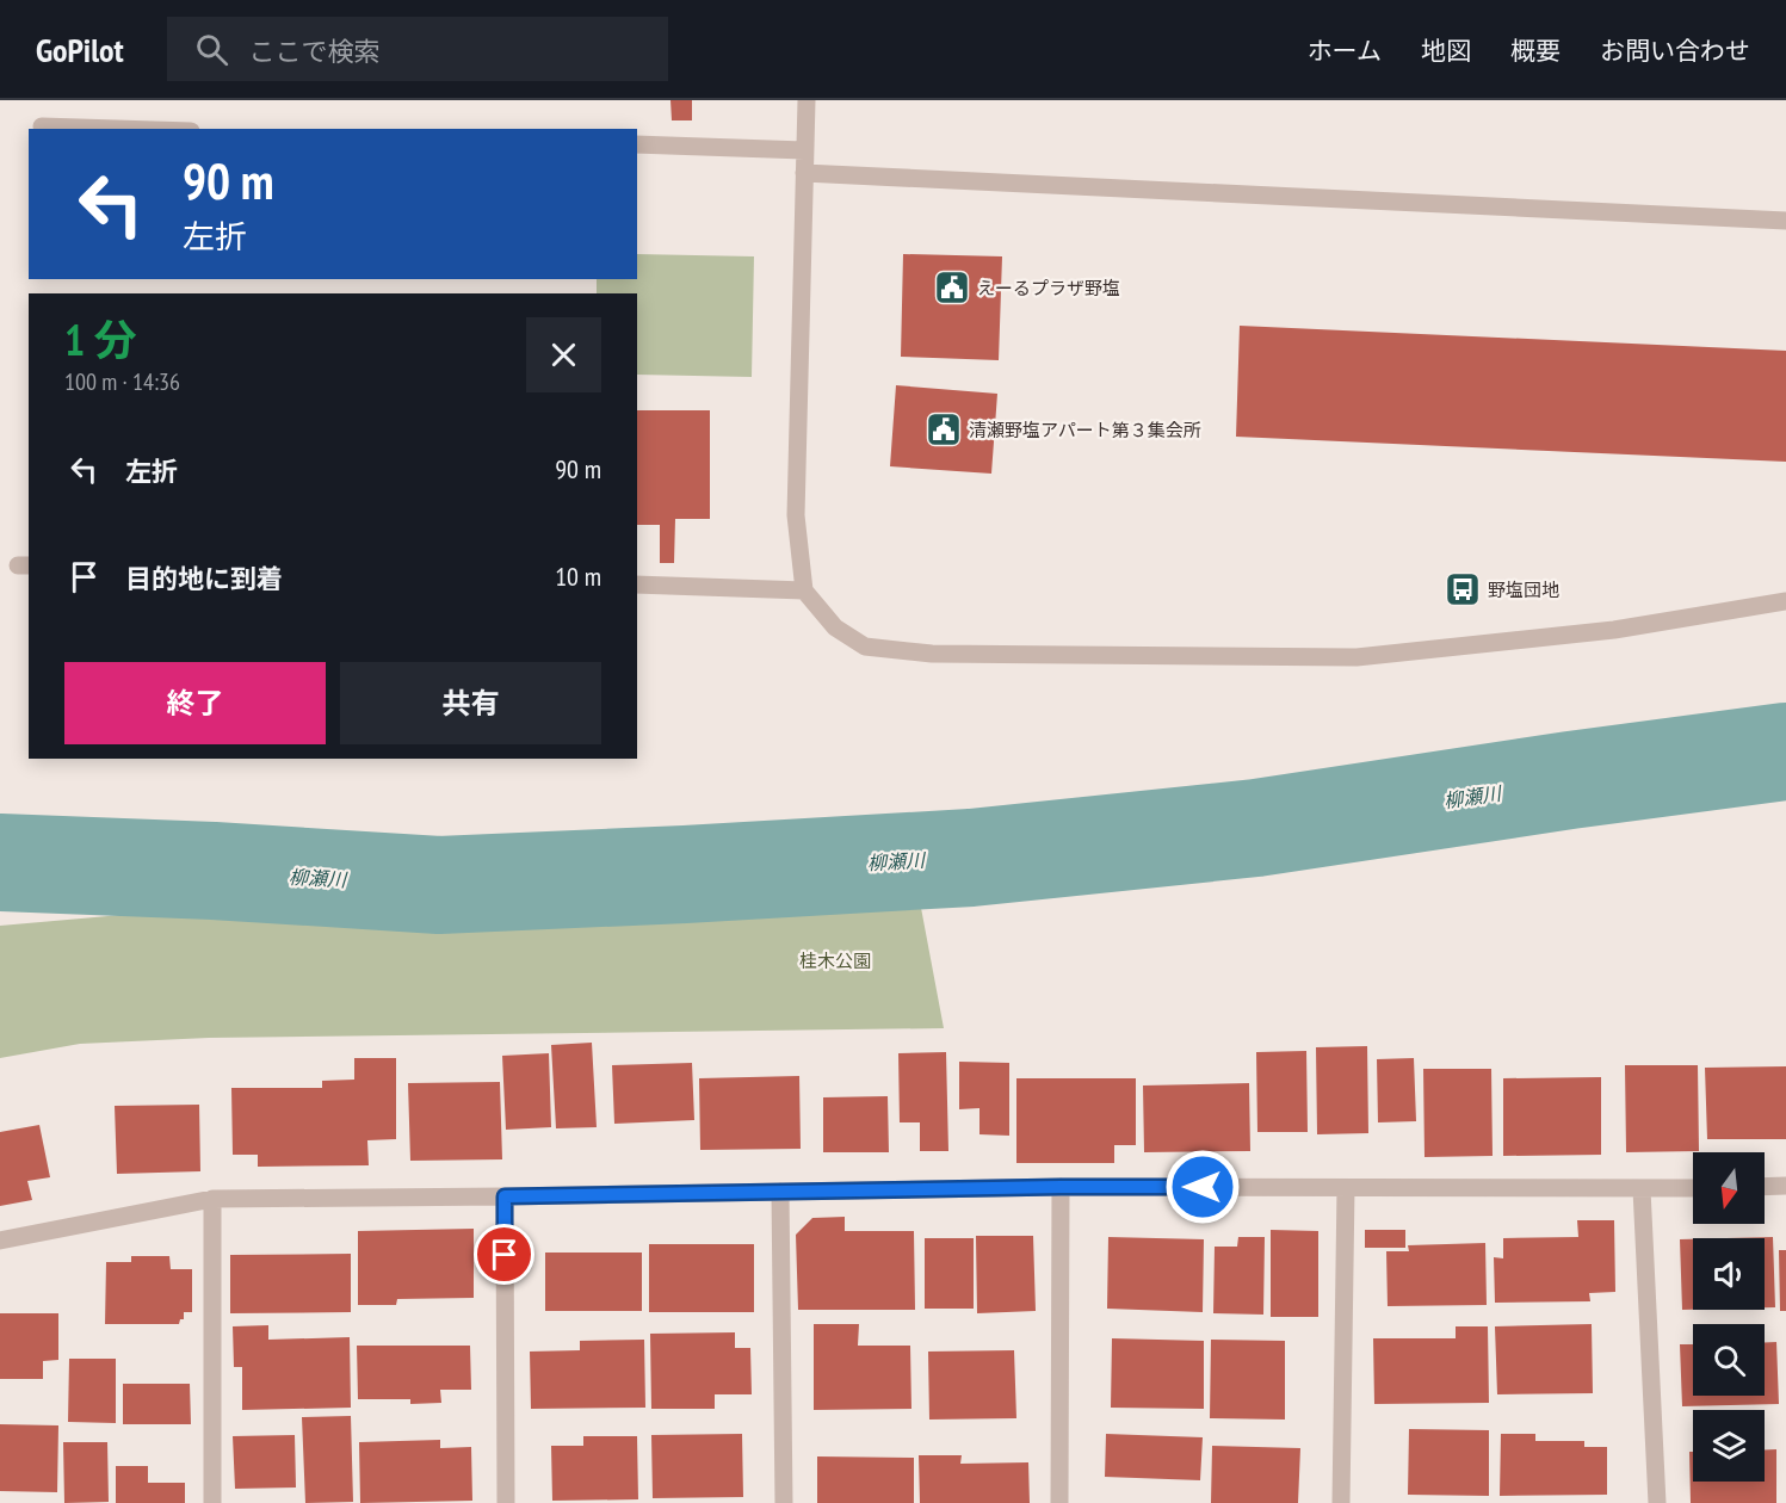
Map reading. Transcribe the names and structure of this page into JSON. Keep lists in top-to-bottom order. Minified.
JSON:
{"water":["柳瀬川"],"parks":["桂木公園"],"places":{"public building":["えーるプラザ野塩","清瀬野塩アパート第３集会所"],"bus stop":["野塩団地"]},"north":"bottom","page":{"header":"GoPilot","search":"ここで検索","nav":["ホーム","地図","概要","お問い合わせ"],"turn":["90 m","左折"],"heading":["1 分","100 m · 14:36"],"list":[{"name":"左折","value":"90 m"},{"name":"目的地に到着","value":"10 m"}],"buttons":["終了","共有"]}}
